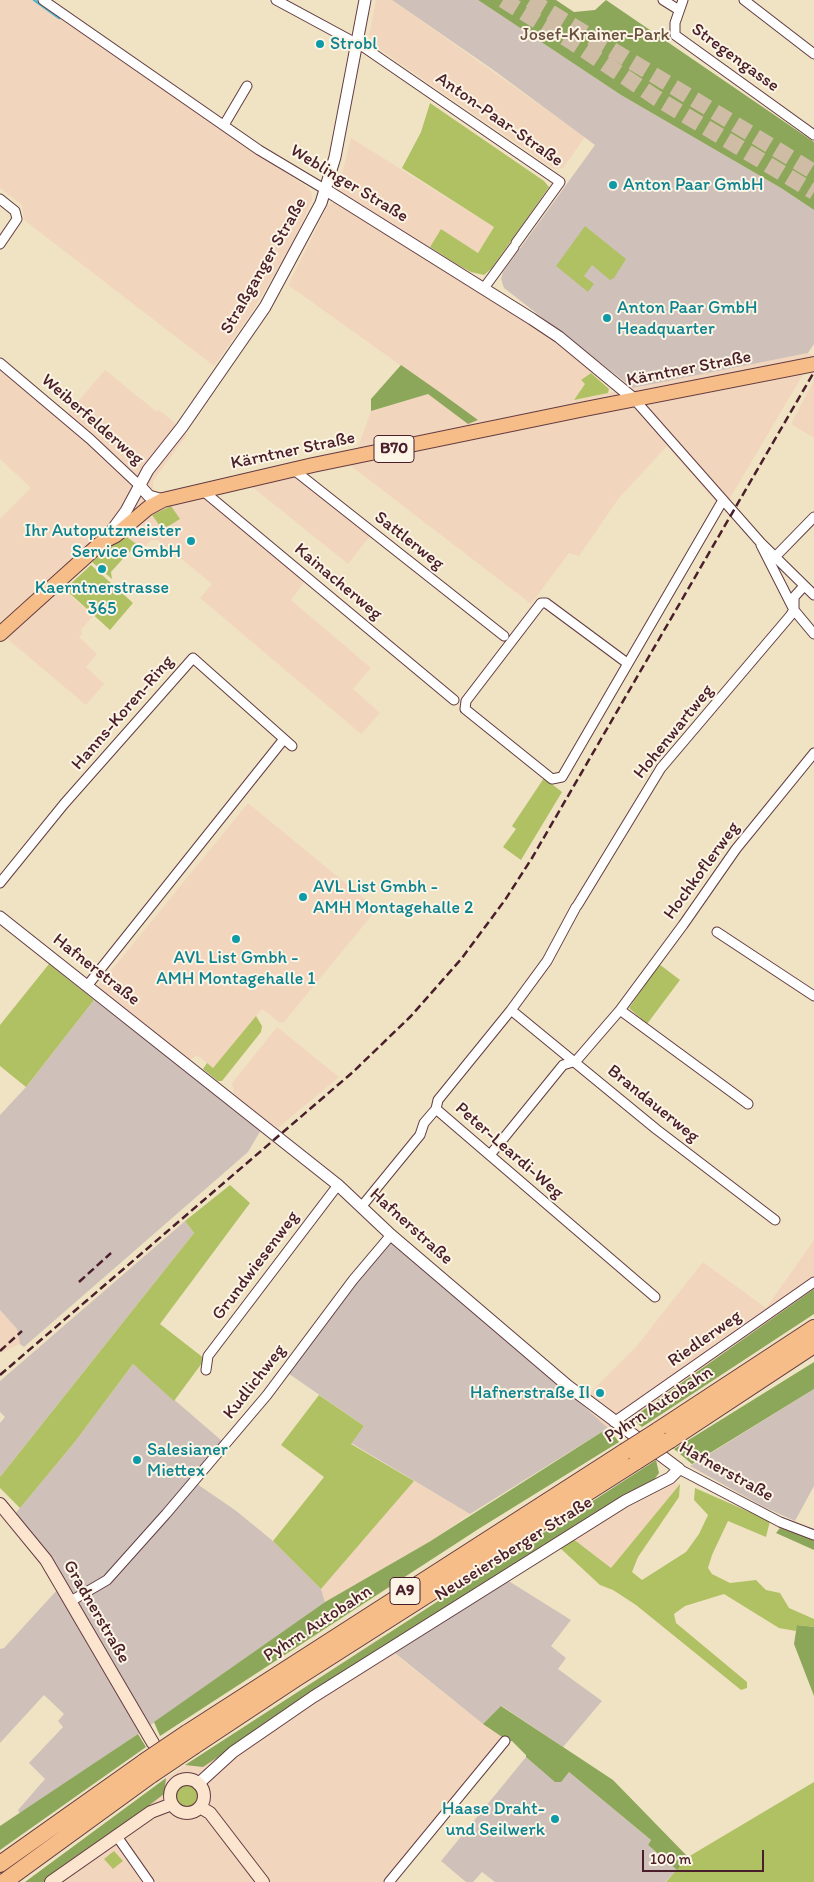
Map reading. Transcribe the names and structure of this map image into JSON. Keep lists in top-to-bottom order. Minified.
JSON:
{"streets":{"highway":["Pyhrn Autobahn","A9"],"main road":["Kärntner Straße","B70","Gradnerstraße"],"street":["Stregengasse","Anton-Paar-Straße","Weblinger Straße","Straßganger Straße","Weiberfelderweg","Sattlerweg","Kainacherweg","Hanns-Koren-Ring","Hohenwartweg","Hochkoflerweg","Hafnerstraße","Brandauerweg","Peter-Leardi-Weg","Grundwiesenweg","Riedlerweg","Kudlichweg","Neuseiersberger Straße"]},"crossings":[["Anton-Paar-Straße","Weblinger Straße"],["Anton-Paar-Straße","Straßganger Straße"],["Weblinger Straße","Straßganger Straße"],["Weblinger Straße","Kärntner Straße"],["Straßganger Straße","Kärntner Straße"],["Straßganger Straße","Weiberfelderweg"],["Kärntner Straße","Weiberfelderweg"],["Kärntner Straße","Sattlerweg"],["Kärntner Straße","Kainacherweg"],["Hohenwartweg","Brandauerweg"],["Hochkoflerweg","Brandauerweg"],["Hochkoflerweg","Peter-Leardi-Weg"],["Hafnerstraße","Peter-Leardi-Weg"],["Hafnerstraße","Grundwiesenweg"],["Hafnerstraße","Riedlerweg"],["Hafnerstraße","Kudlichweg"],["Hafnerstraße","Neuseiersberger Straße"],["Kudlichweg","Gradnerstraße"]],"parks":["Josef-Krainer-Park"],"places":["Strobl","Anton Paar GmbH","Anton Paar GmbH Headquarter","Ihr Autoputzmeister Service GmbH","Kaerntnerstrasse 365","AVL List Gmbh - AMH Montagehalle 2","AVL List Gmbh - AMH Montagehalle 1","Hafnerstraße II","Salesianer Miettex","Haase Draht- und Seilwerk"],"scale_bar":"100 m"}
